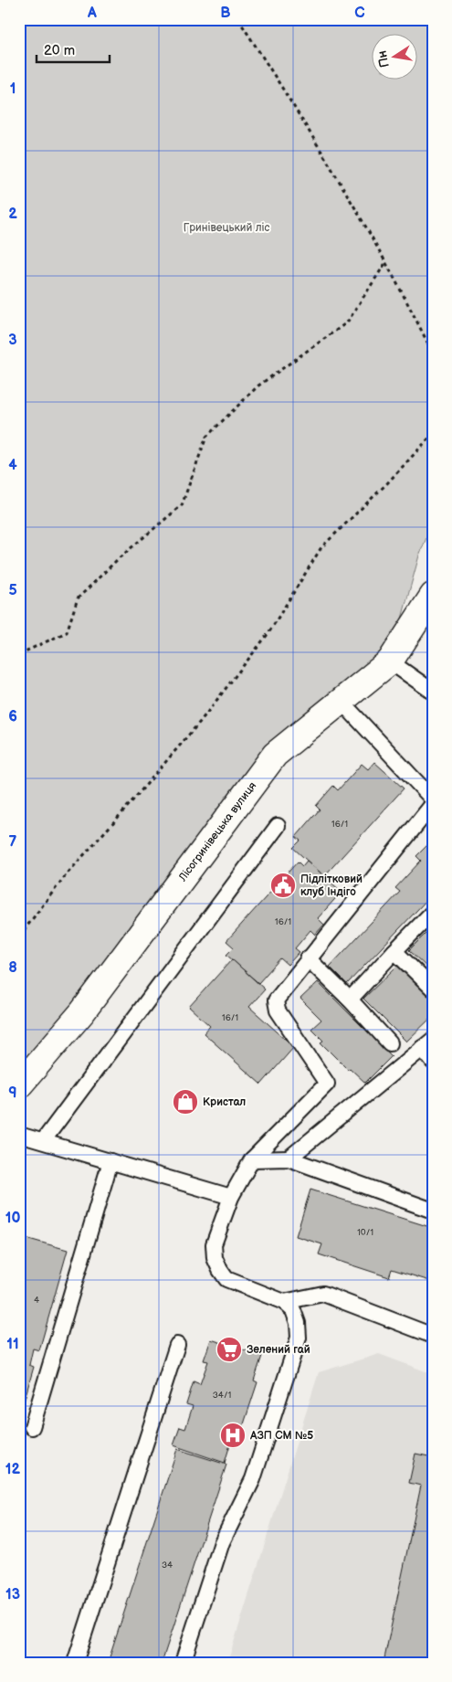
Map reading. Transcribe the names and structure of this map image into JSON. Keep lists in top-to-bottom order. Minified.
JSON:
{"streets":{"street":["Лісогринівецька вулиця"]},"parks":["Гринівецький ліс"],"places":{"public building":["Підлітковий клуб Індіго"],"shop":["Кристал"],"supermarket":["Зелений гай"],"hospital":["АЗП СМ №5"]},"house_numbers":["16/1","16/1","16/1","10/1","4","34/1","34"],"scale_bar":"20 m","north":"left","grid":{"columns":["A","B","C"],"rows":["1","2","3","4","5","6","7","8","9","10","11","12","13"]}}
